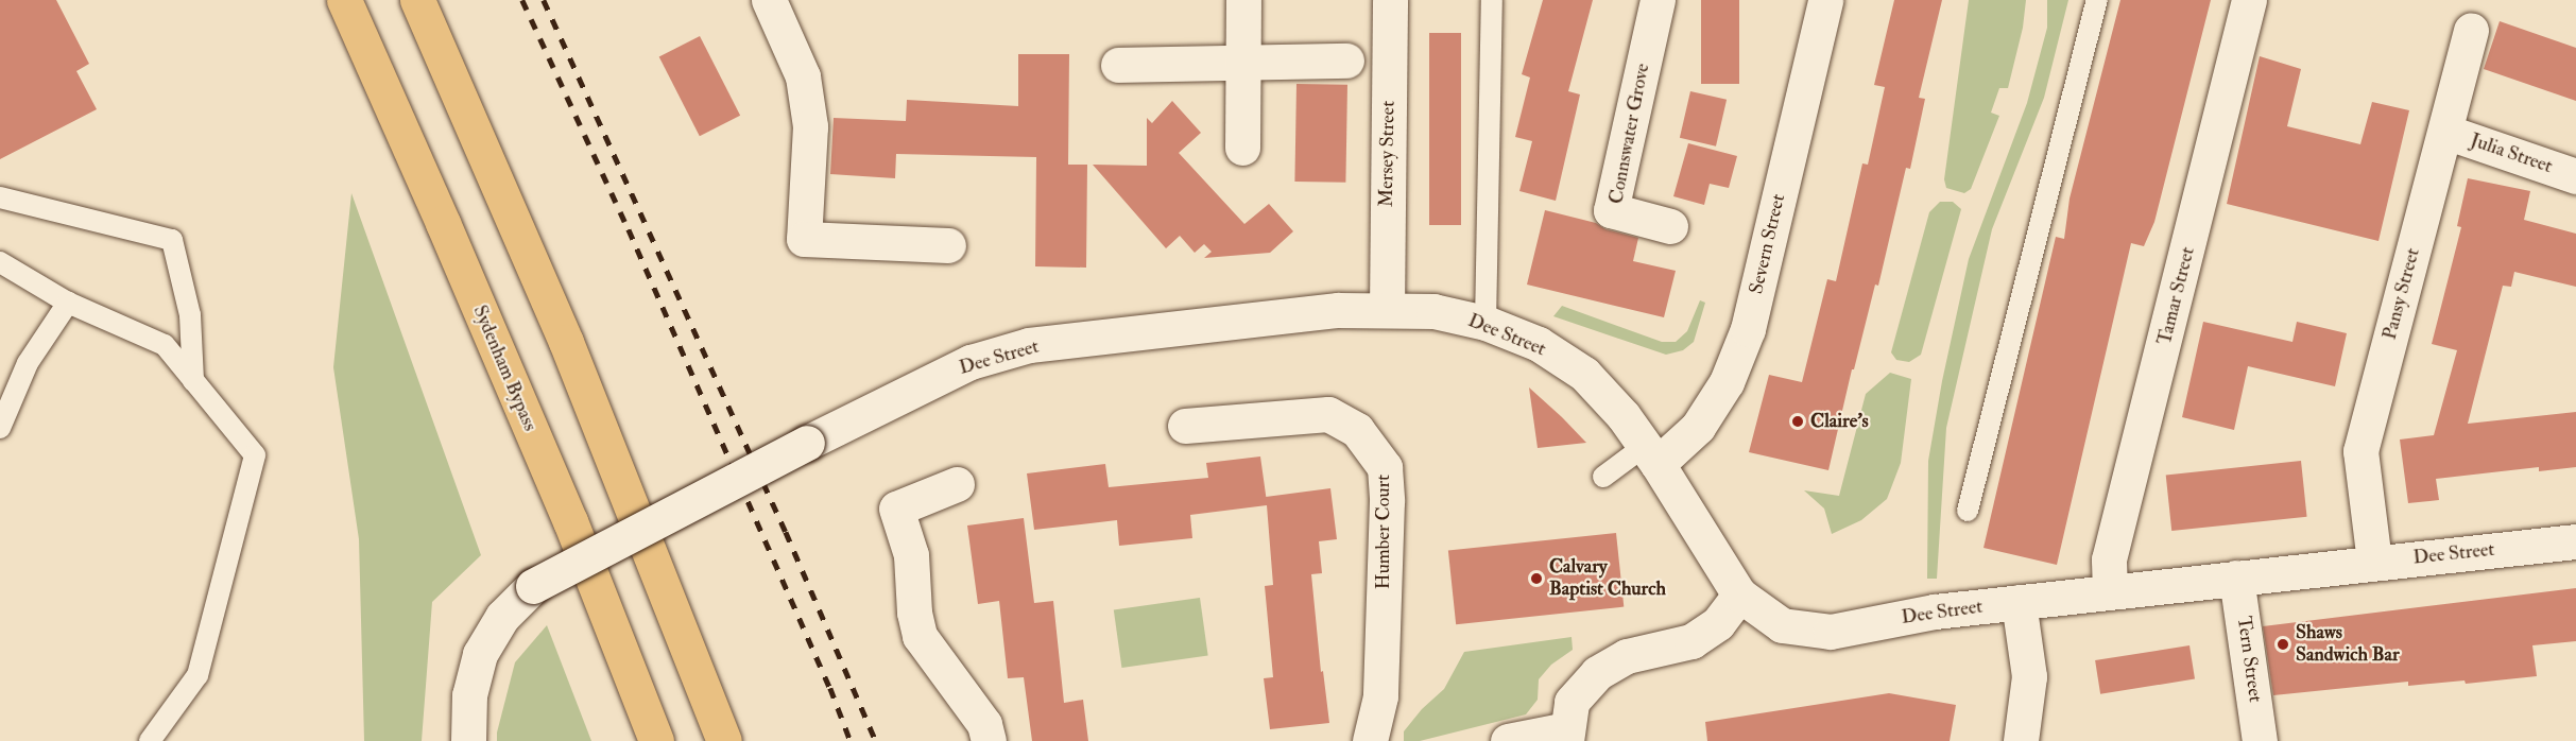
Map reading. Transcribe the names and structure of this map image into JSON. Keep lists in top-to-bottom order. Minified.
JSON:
{"streets":{"highway":["Sydenham Bypass"],"street":["Connswater Grove","Mersey Street","Julia Street","Severn Street","Pansy Street","Tamar Street","Dee Street","Humber Court","Tern Street"]},"crossings":[["Mersey Street","Dee Street"],["Julia Street","Pansy Street"],["Severn Street","Dee Street"],["Pansy Street","Dee Street"],["Tamar Street","Dee Street"],["Dee Street","Tern Street"]],"places":["Claire's","Calvary Baptist Church","Shaws Sandwich Bar"]}
